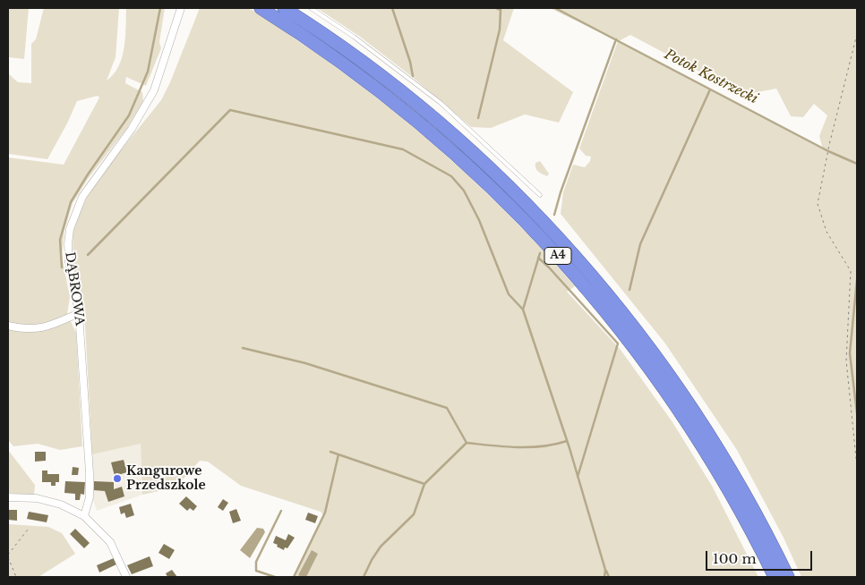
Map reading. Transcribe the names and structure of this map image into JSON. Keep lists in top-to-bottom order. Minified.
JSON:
{"streets":{"highway":["A4"],"street":["DĄBROWA"]},"water":["Potok Kostrzecki"],"places":["Kangurowe Przedszkole"],"scale_bar":"100 m"}
